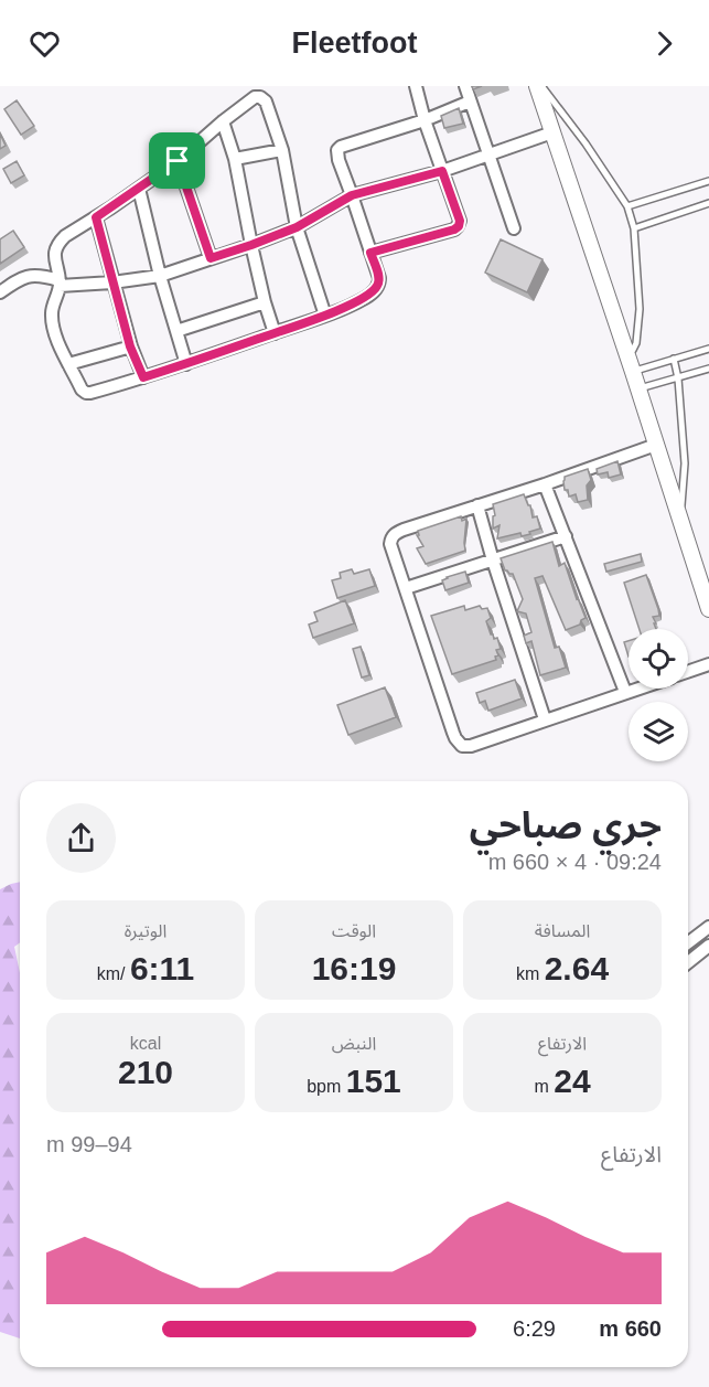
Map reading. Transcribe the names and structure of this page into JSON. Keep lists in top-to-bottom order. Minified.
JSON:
{"page":{"header":"Fleetfoot","heading":["جري صباحي","09:24 · 4 × 660 m"],"stats":[["المسافة","2.64 km"],["الوقت","16:19"],["الوتيرة","6:11 /km"],["الارتفاع","24 m"],["النبض","151 bpm"],["kcal","210"]],"chart":["الارتفاع","94–99 m"],"list":[{"name":"660 m","note":"6:29"}]}}
